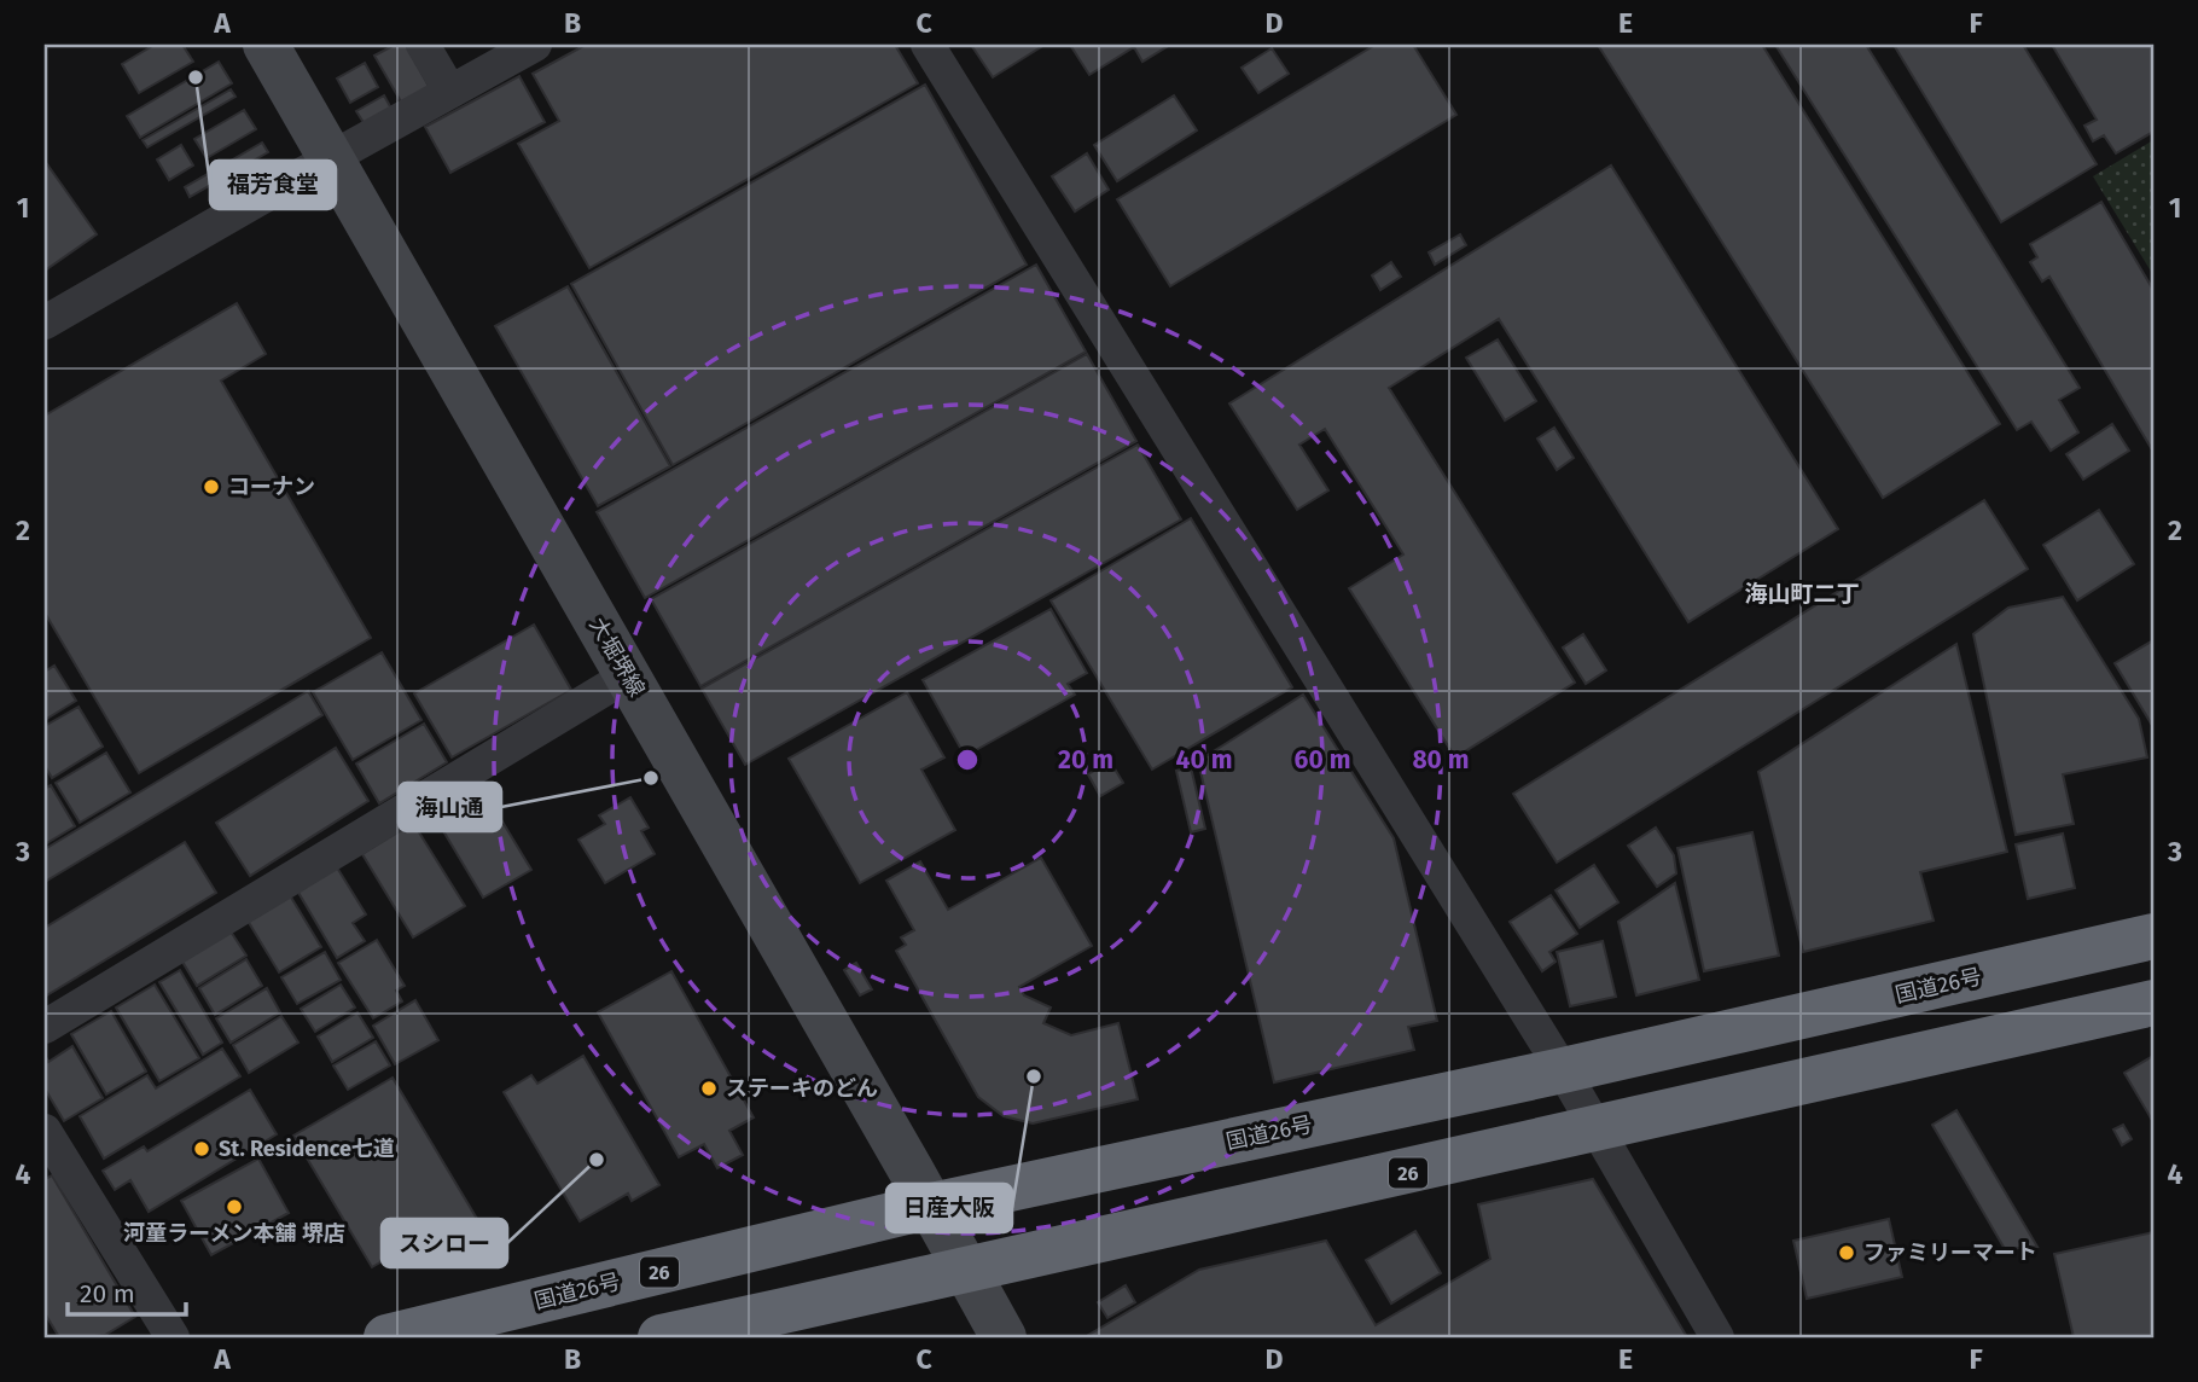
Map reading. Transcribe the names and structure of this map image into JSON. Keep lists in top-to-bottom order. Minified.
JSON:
{"streets":{"highway":["国道26号","26"],"main road":["大堀堺線"]},"crossings":[["大堀堺線","国道26号"],["大堀堺線","26"]],"districts":["海山町二丁"],"places":["福芳食堂","コーナン","海山通","日産大阪","ステーキのどん","St. Residence七道","スシロー","河童ラーメン本舗 堺店","ファミリーマート"],"scale_bar":"20 m","grid":{"columns":["A","B","C","D","E","F"],"rows":["1","2","3","4"]},"rings":["20 m","40 m","60 m","80 m"]}
